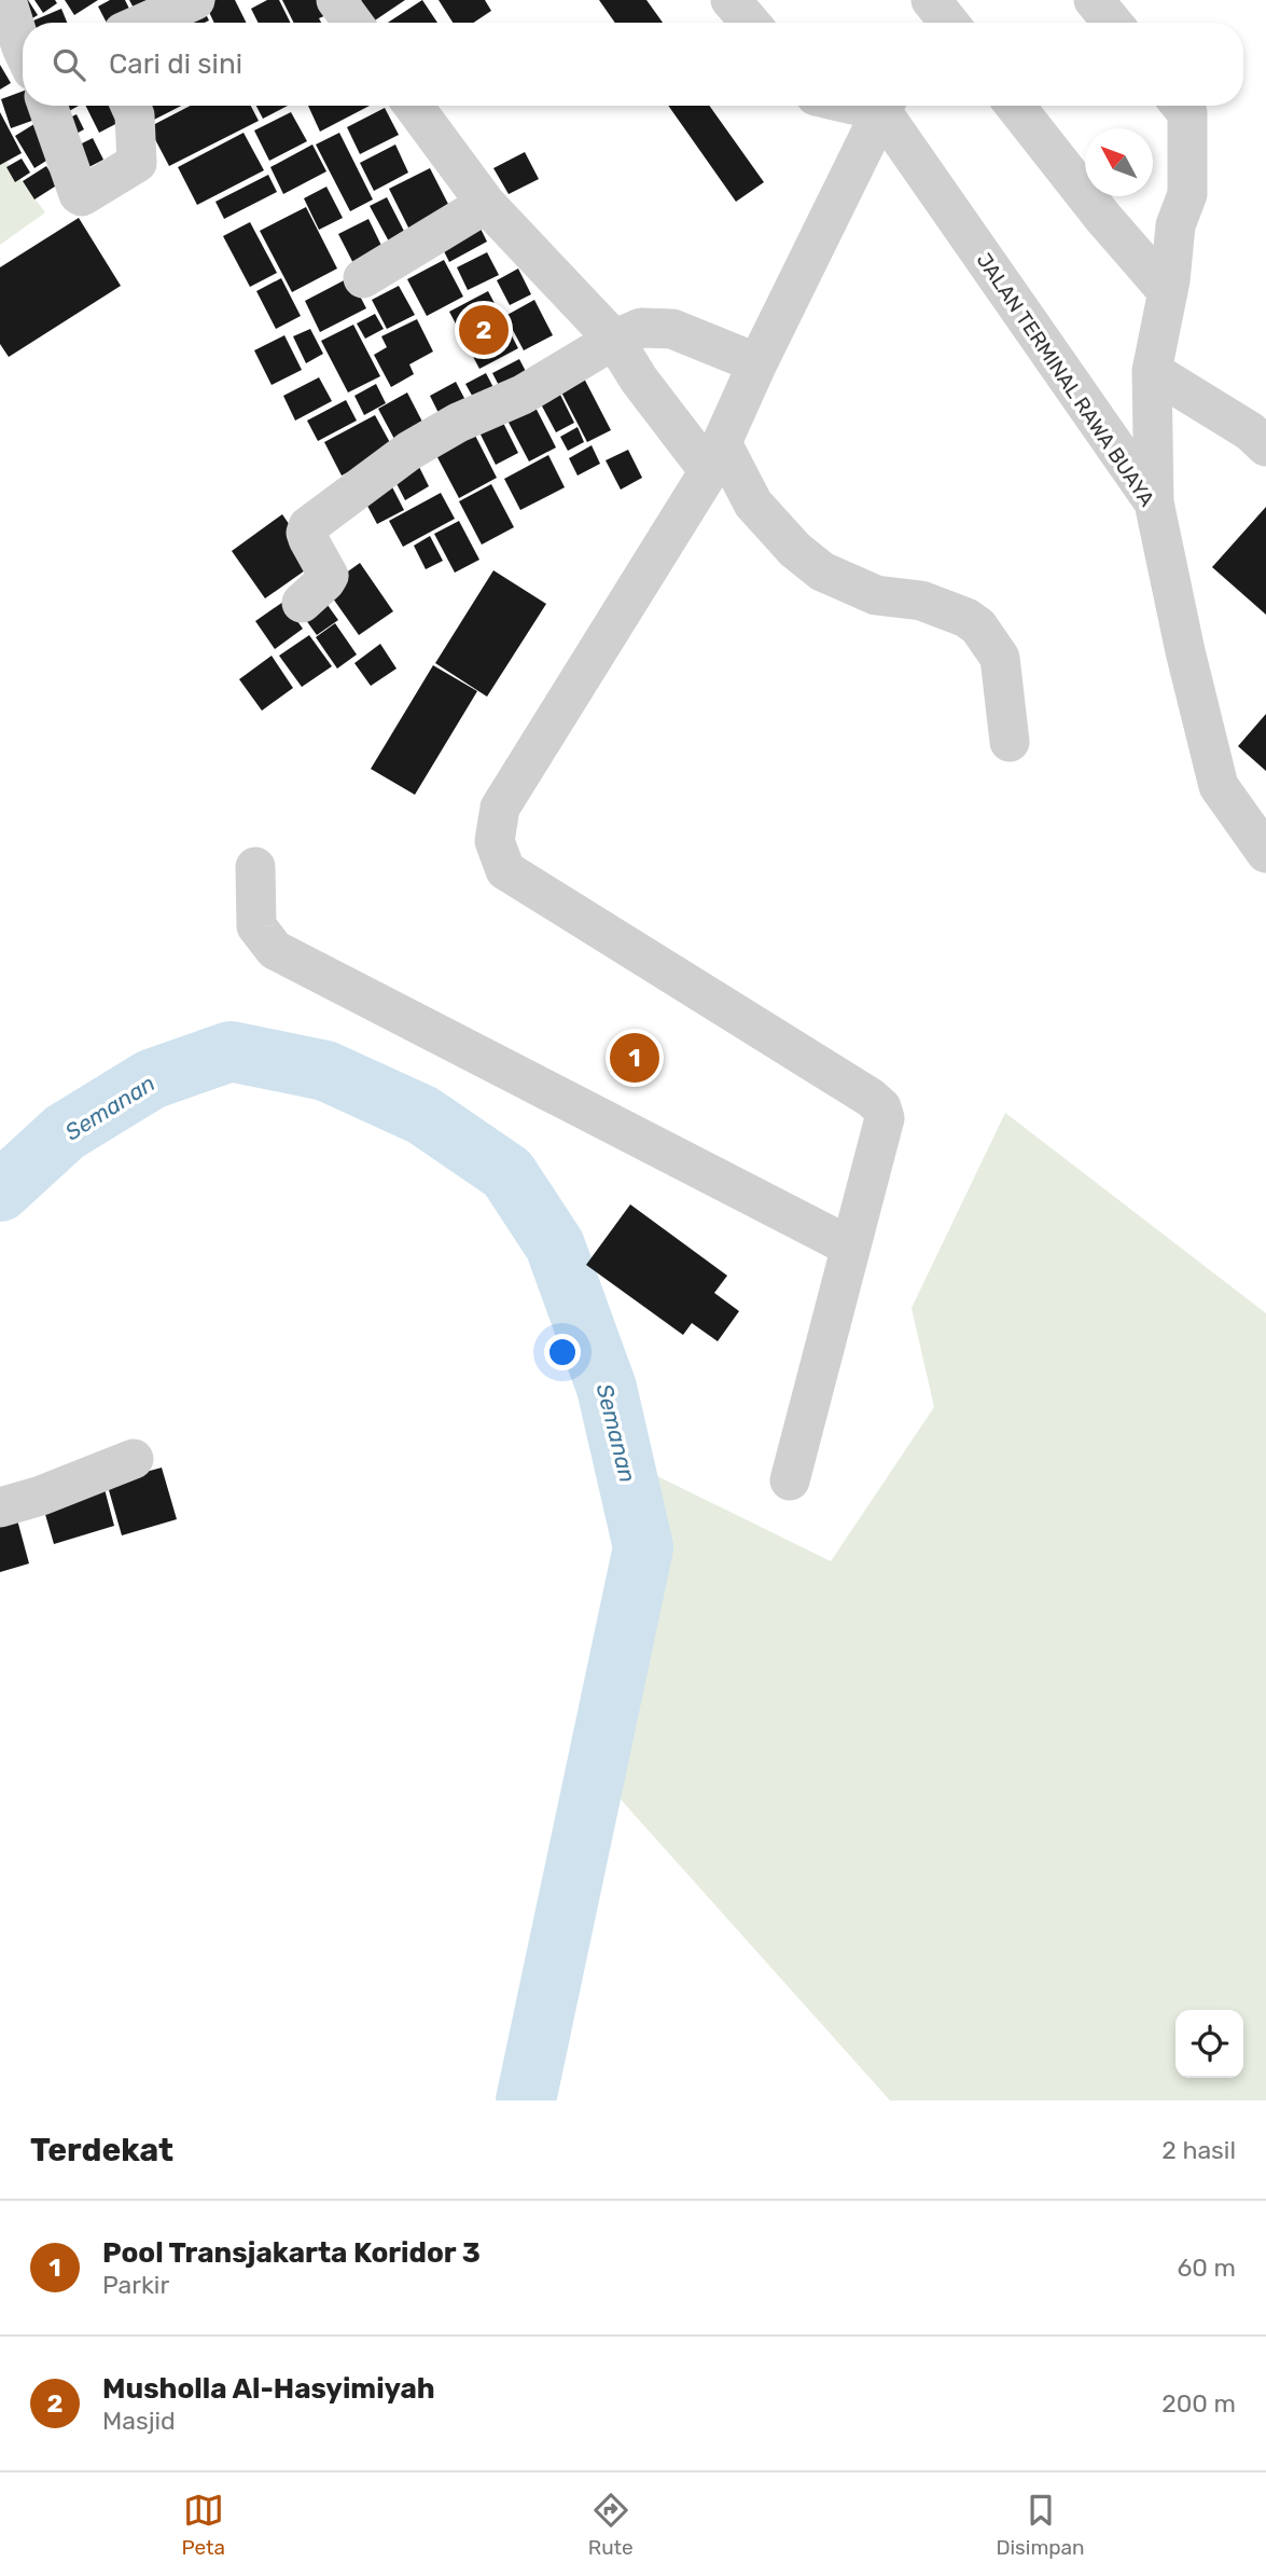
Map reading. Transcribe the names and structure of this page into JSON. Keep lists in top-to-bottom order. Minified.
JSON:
{"streets":{"street":["JALAN TERMINAL RAWA BUAYA"]},"water":["Semanan"],"north":"top left","page":{"search":"Cari di sini","pins":["2","1"],"heading":["Terdekat","2 hasil"],"list":[{"mark":"1","name":"Pool Transjakarta Koridor 3","note":"Parkir","value":"60 m"},{"mark":"2","name":"Musholla Al-Hasyimiyah","note":"Masjid","value":"200 m"}],"nav":["Peta","Rute","Disimpan"]}}
